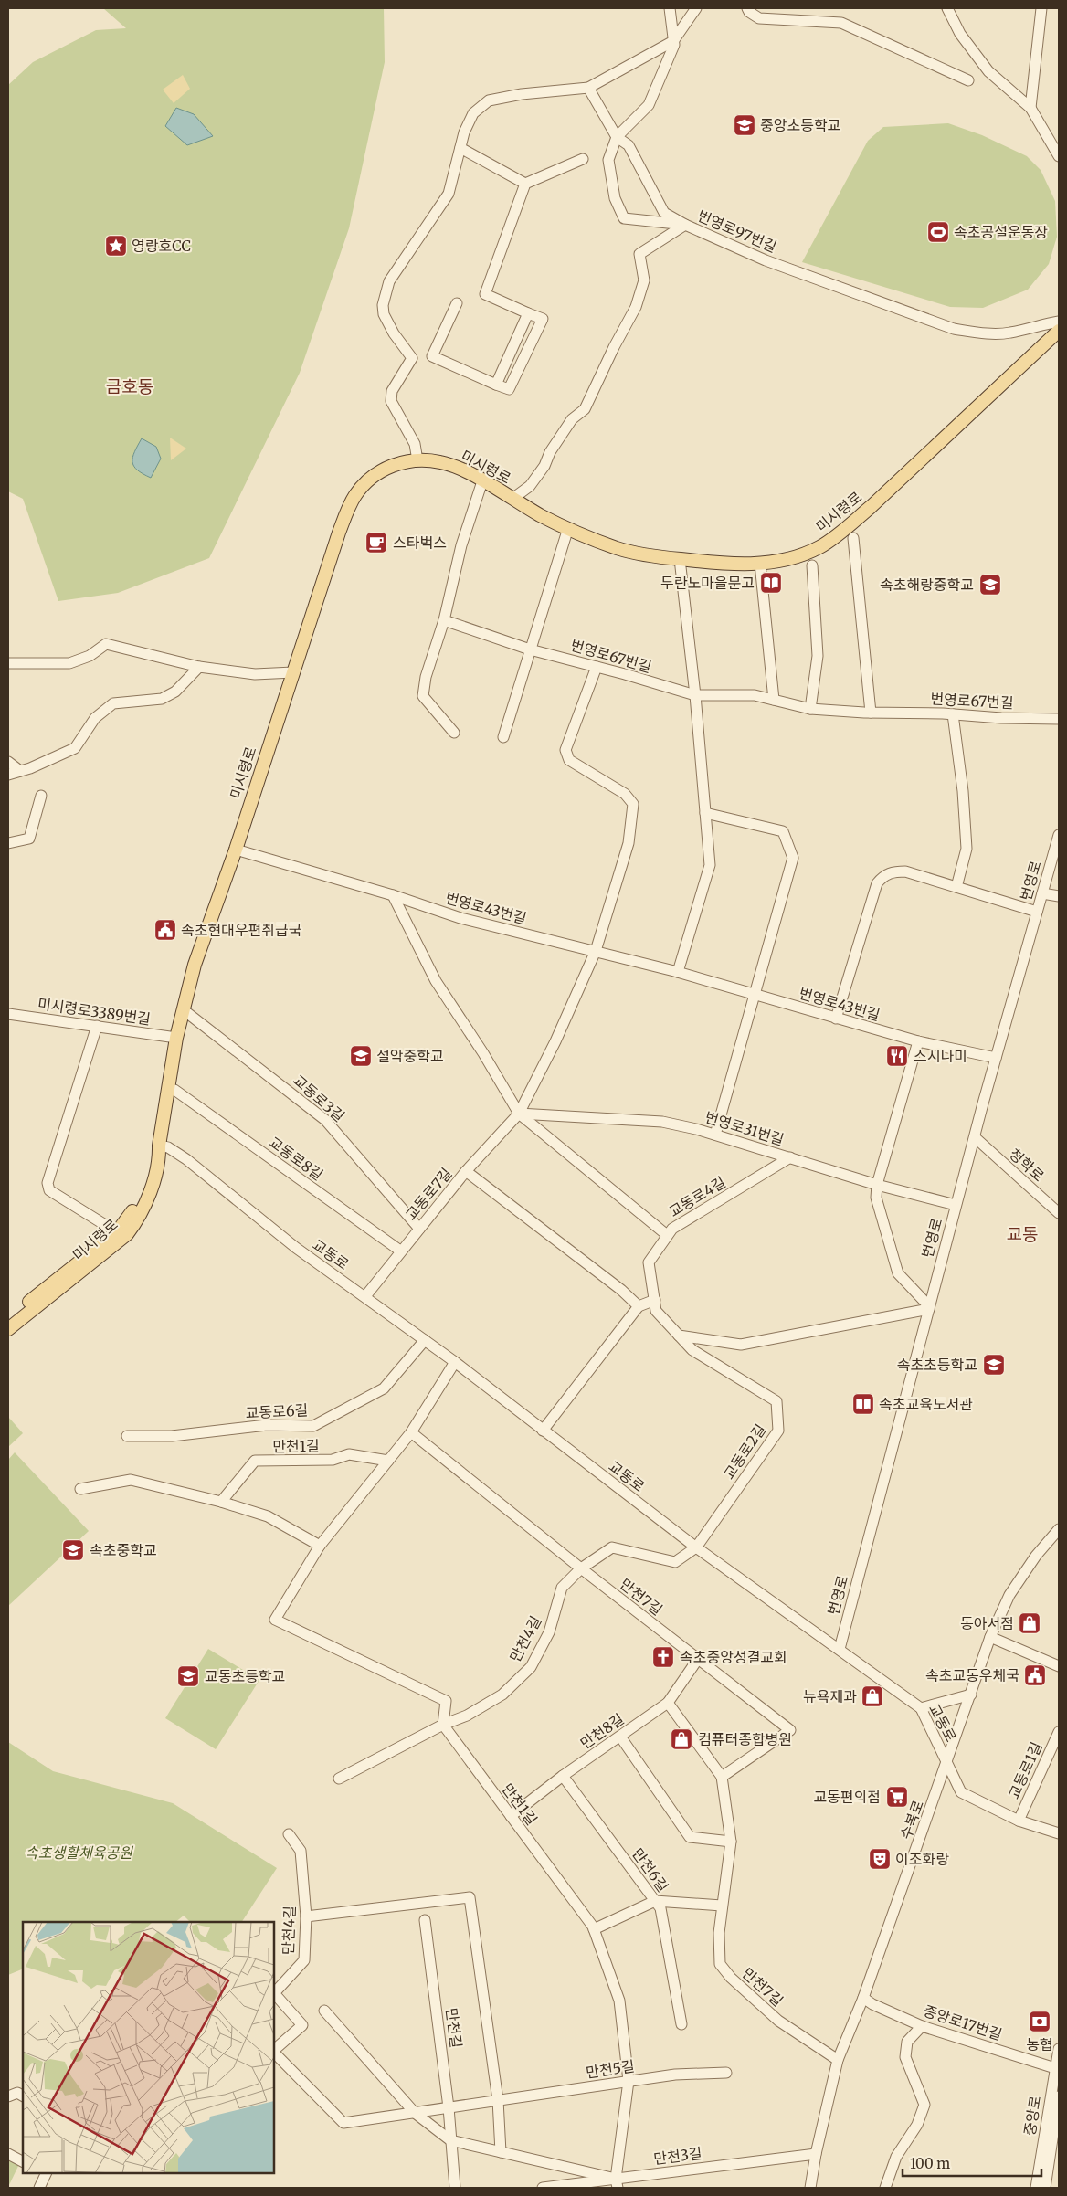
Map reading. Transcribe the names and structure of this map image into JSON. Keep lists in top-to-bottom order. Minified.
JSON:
{"streets":{"main road":["미시령로"],"street":["번영로97번길","번영로67번길","번영로","번영로43번길","미시령로3389번길","교동로3길","번영로31번길","교동로8길","청학로","교동로7길","교동로4길","교동로","교동로6길","만천1길","교동로2길","만천7길","만천4길","만천8길","교동로1길","수복로","만천6길","중앙로17번길","만천길","만천5길","중앙로","만천3길"]},"crossings":[["미시령로","번영로43번길"],["미시령로","미시령로3389번길"],["미시령로","교동로3길"],["미시령로","교동로"],["번영로67번길","교동로7길"],["번영로","번영로43번길"],["번영로","번영로31번길"],["번영로","청학로"],["번영로","교동로"],["번영로43번길","교동로7길"],["교동로3길","교동로7길"],["번영로31번길","교동로7길"],["번영로31번길","교동로4길"],["교동로8길","교동로7길"],["교동로7길","교동로"],["교동로4길","교동로2길"],["교동로","교동로6길"],["교동로","교동로2길"],["교동로","만천4길"],["교동로","교동로1길"],["교동로","수복로"],["만천1길","만천4길"],["만천1길","만천8길"],["만천1길","만천5길"],["만천1길","만천3길"],["교동로2길","만천4길"],["만천7길","만천4길"],["만천7길","만천8길"],["만천7길","수복로"],["만천4길","만천5길"],["만천8길","만천6길"],["수복로","중앙로17번길"],["수복로","만천3길"],["중앙로17번길","중앙로"],["만천길","만천5길"]],"districts":["금호동","교동"],"parks":["속초생활체육공원"],"places":{"school or university":["중앙초등학교","속초해랑중학교","설악중학교","속초초등학교","속초중학교","교동초등학교"],"sports":["속초공설운동장"],"place":["영랑호CC"],"cafe":["스타벅스"],"library":["두란노마을문고","속초교육도서관"],"public building":["속초현대우편취급국","속초교동우체국"],"restaurant":["스시나미"],"shop":["동아서점","뉴욕제과","컴퓨터종합병원"],"church":["속초중앙성결교회"],"supermarket":["교동편의점"],"theatre":["이조화랑"],"bank":["농협"]},"scale_bar":"100 m"}
